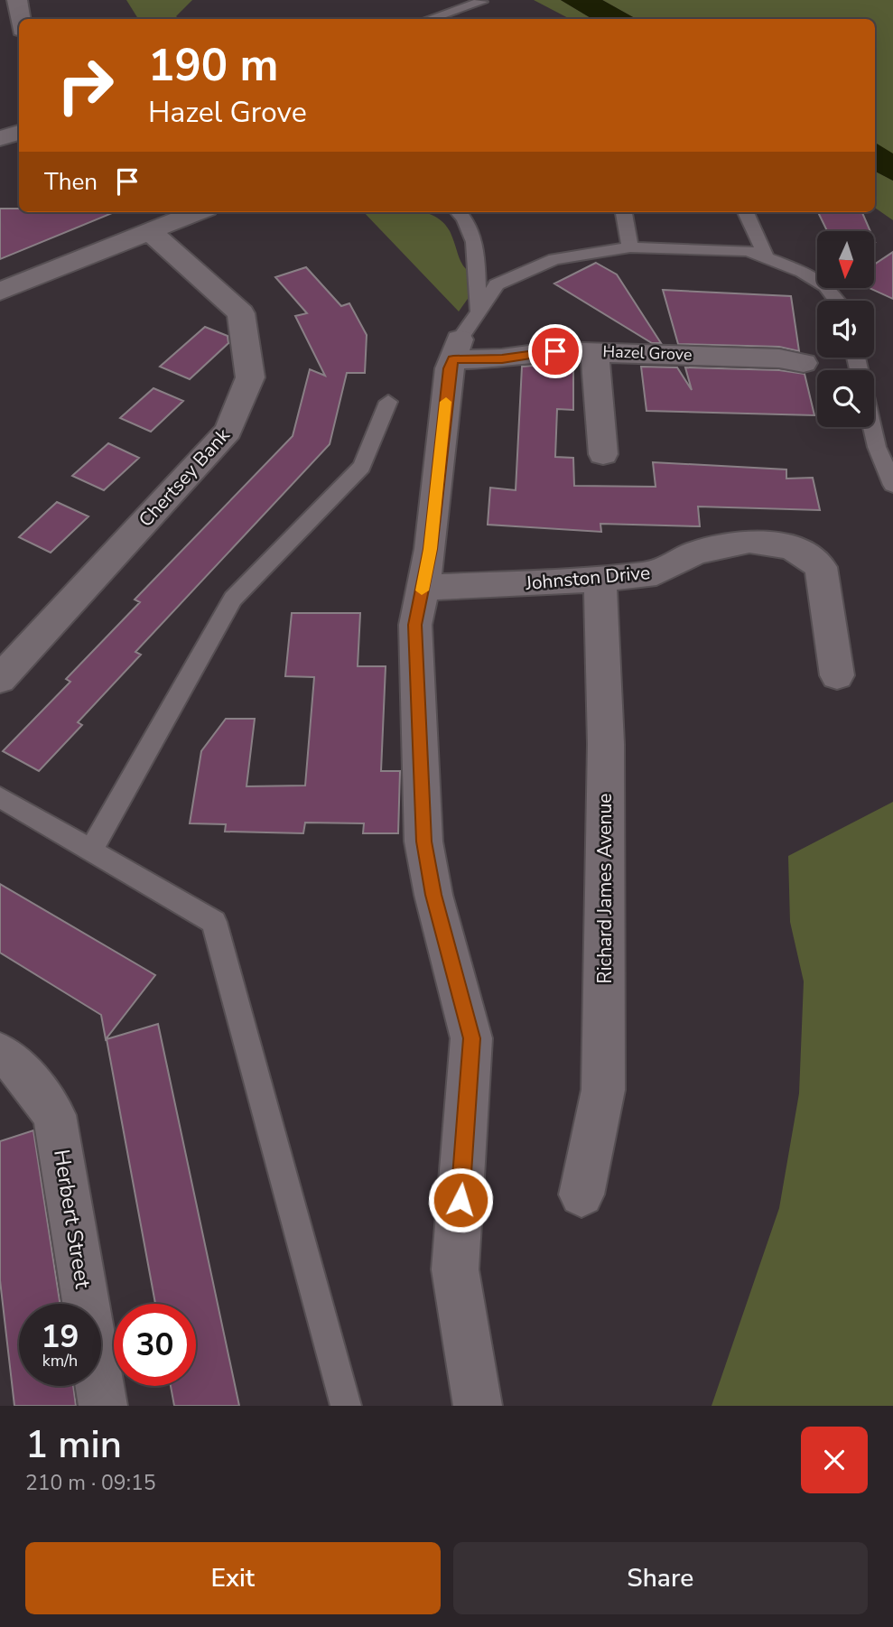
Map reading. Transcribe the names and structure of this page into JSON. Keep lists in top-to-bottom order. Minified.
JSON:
{"streets":{"street":["Hazel Grove","Chertsey Bank","Johnston Drive","Richard James Avenue","Herbert Street"]},"crossings":[["Johnston Drive","Richard James Avenue"]],"north":"bottom","page":{"turn":["190 m","Hazel Grove"],"then":"Then","speed":"19 km/h","limit":"30","heading":["1 min","210 m · 09:15"],"buttons":["Exit","Share"]}}
